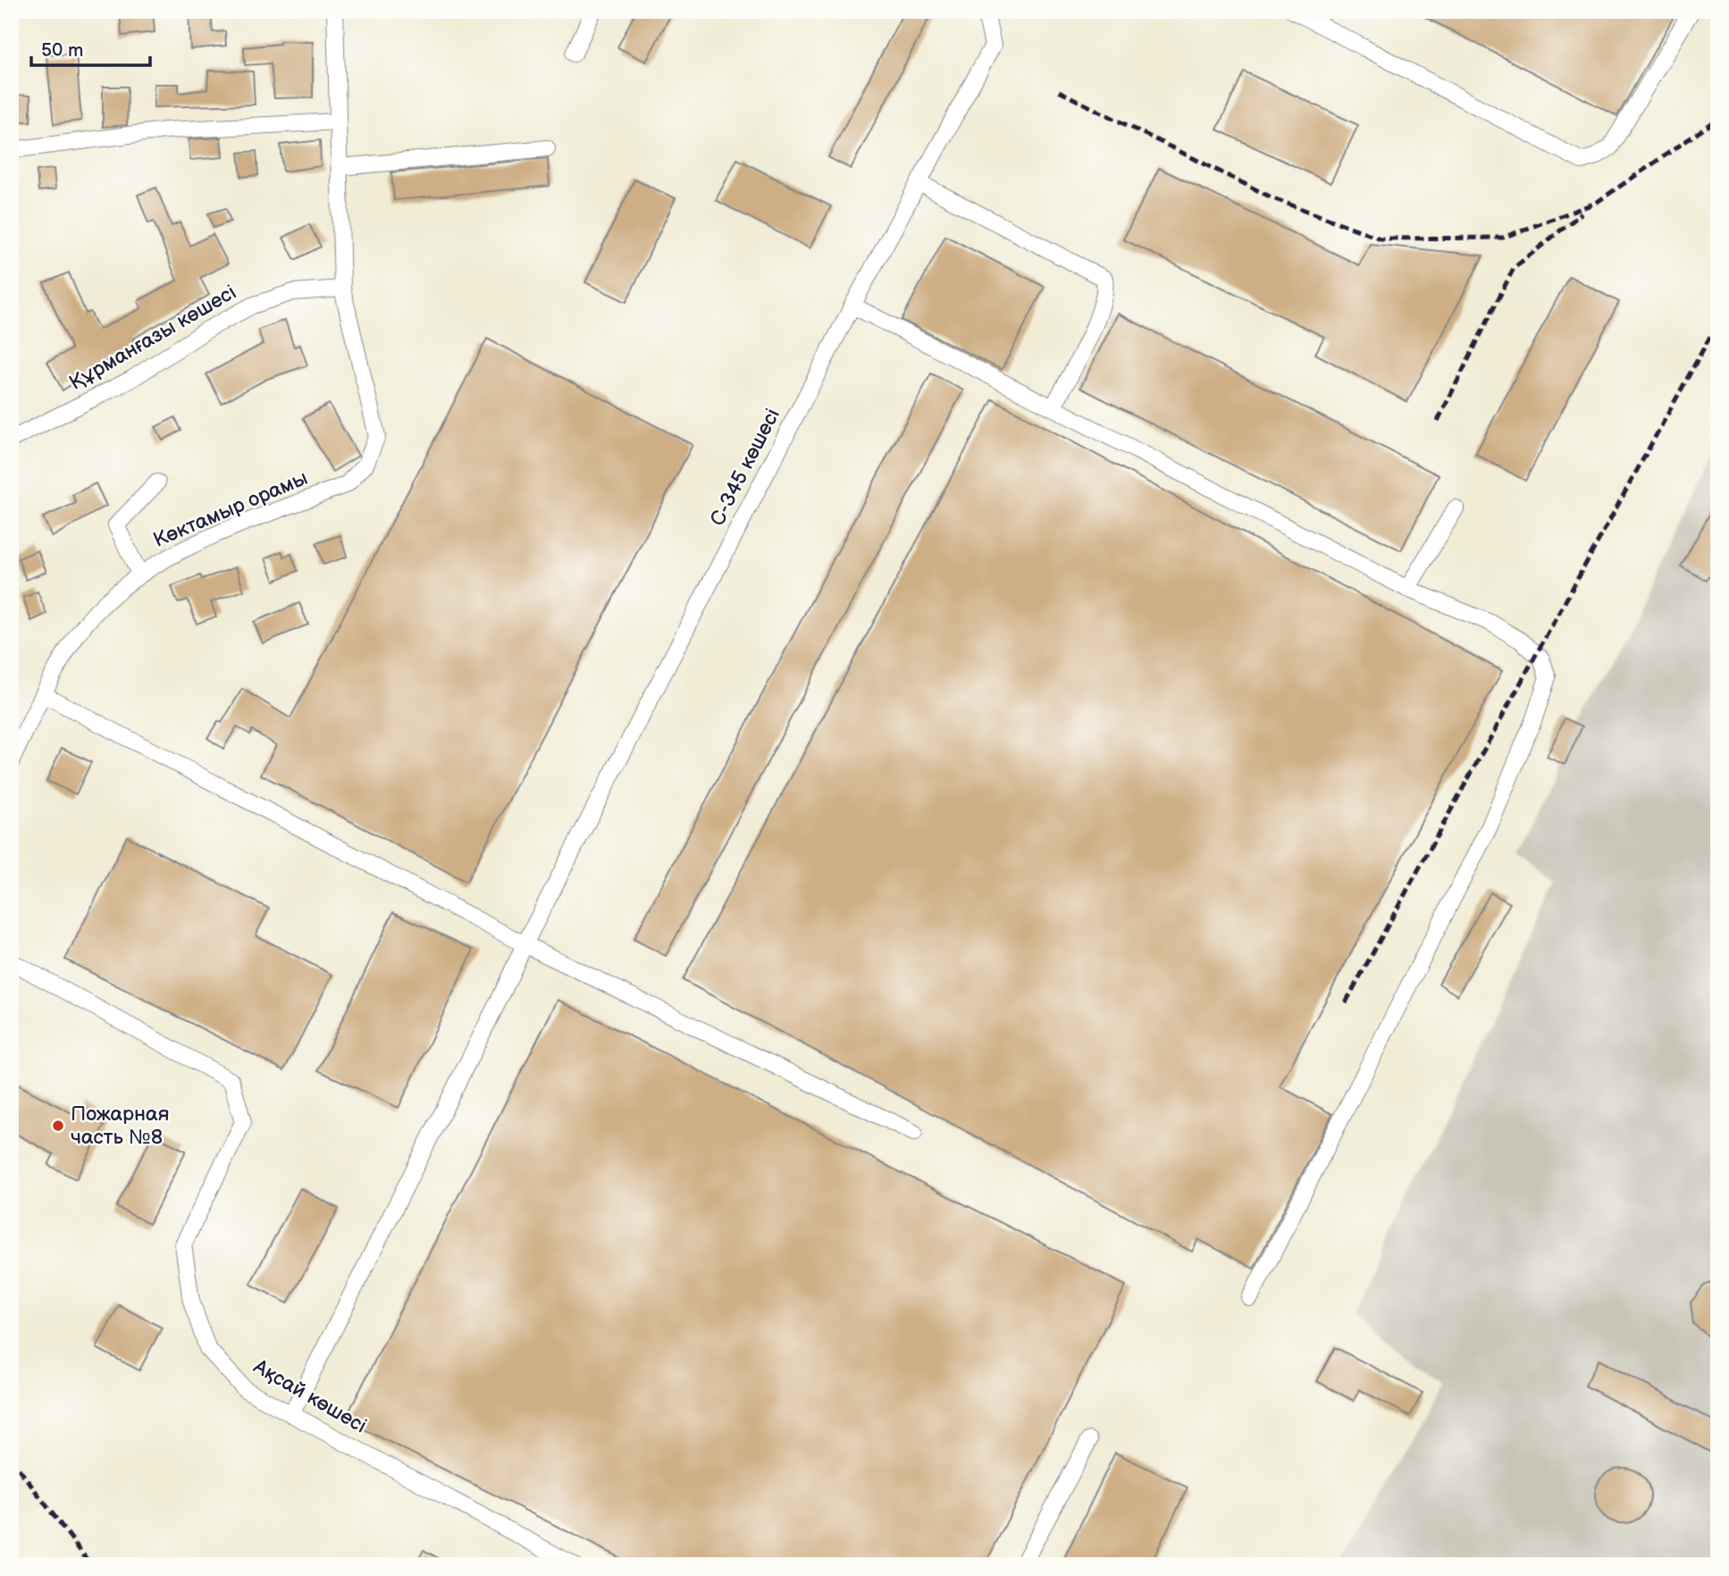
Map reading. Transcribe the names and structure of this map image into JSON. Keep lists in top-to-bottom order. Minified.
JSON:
{"streets":{"street":["Құрманғазы көшесі","С-345 көшесі","Көктамыр орамы","Ақсай көшесі"]},"crossings":[["Құрманғазы көшесі","Көктамыр орамы"],["С-345 көшесі","Ақсай көшесі"]],"places":["Пожарная часть №8"],"scale_bar":"50 m"}
